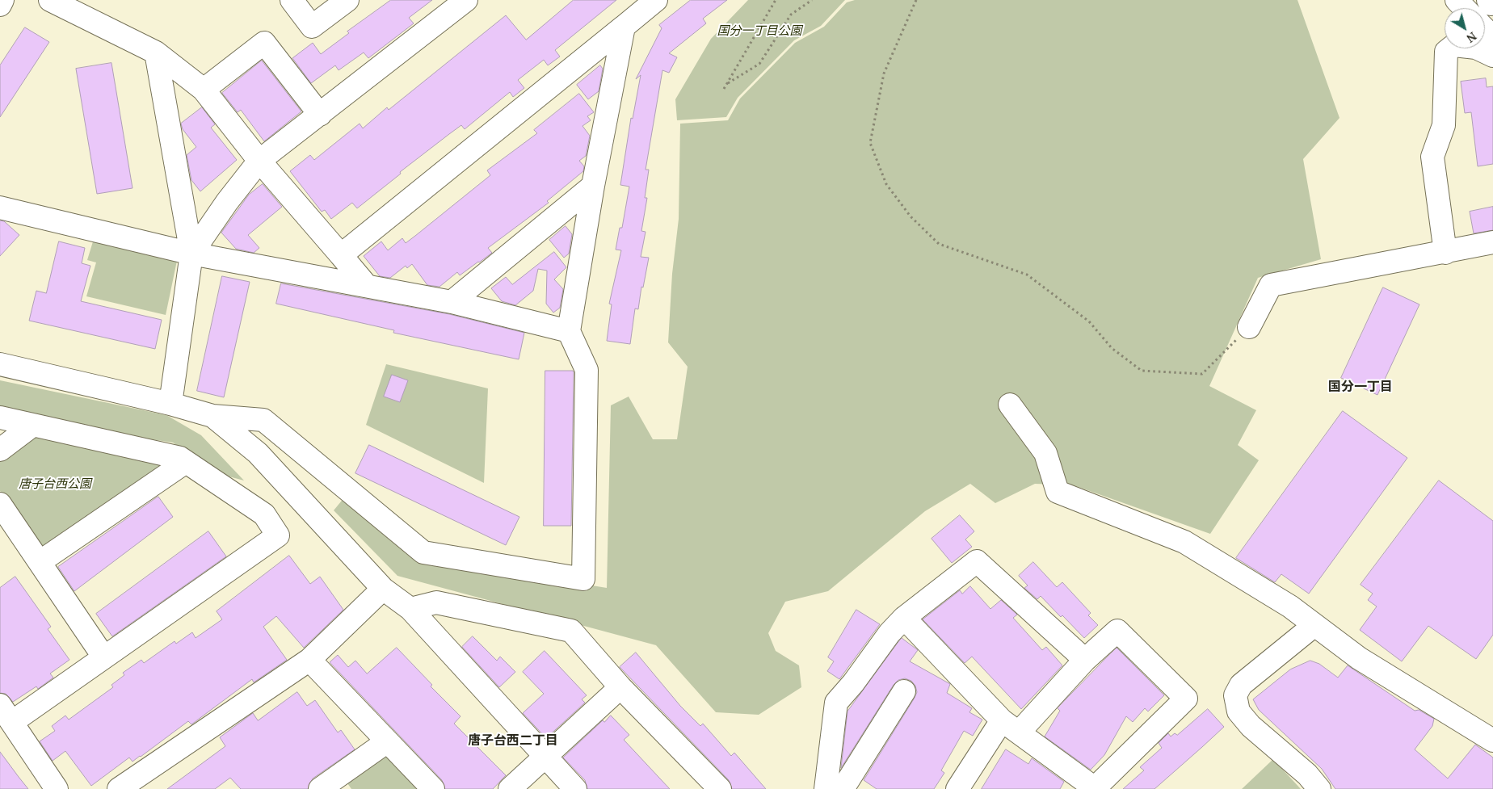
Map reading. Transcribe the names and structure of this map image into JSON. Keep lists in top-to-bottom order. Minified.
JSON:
{"districts":["国分一丁目","唐子台西二丁目"],"parks":["国分一丁目公園","唐子台西公園"],"north":"bottom right"}
